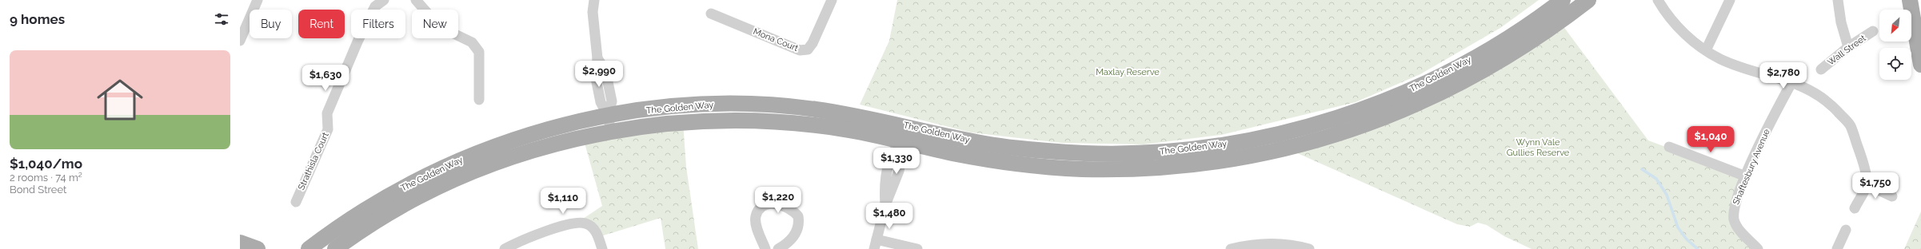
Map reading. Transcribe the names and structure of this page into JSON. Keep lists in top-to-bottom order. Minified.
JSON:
{"streets":{"main road":["The Golden Way"],"street":["Mona Court","Wall Street","Strathisla Court","Shaftesbury Avenue"]},"parks":["Maxlay Reserve","Wynn Vale Gullies Reserve"],"north":"bottom left","page":{"heading":"9 homes","chip":["Buy","Rent","Filters","New"],"list":[{"name":"$1,040/mo","note":"2 rooms · 74 m² · Bond Street"}],"price":["$2,990","$2,780","$1,630","$1,040","$1,330","$1,750","$1,220","$1,110","$1,480"]}}
